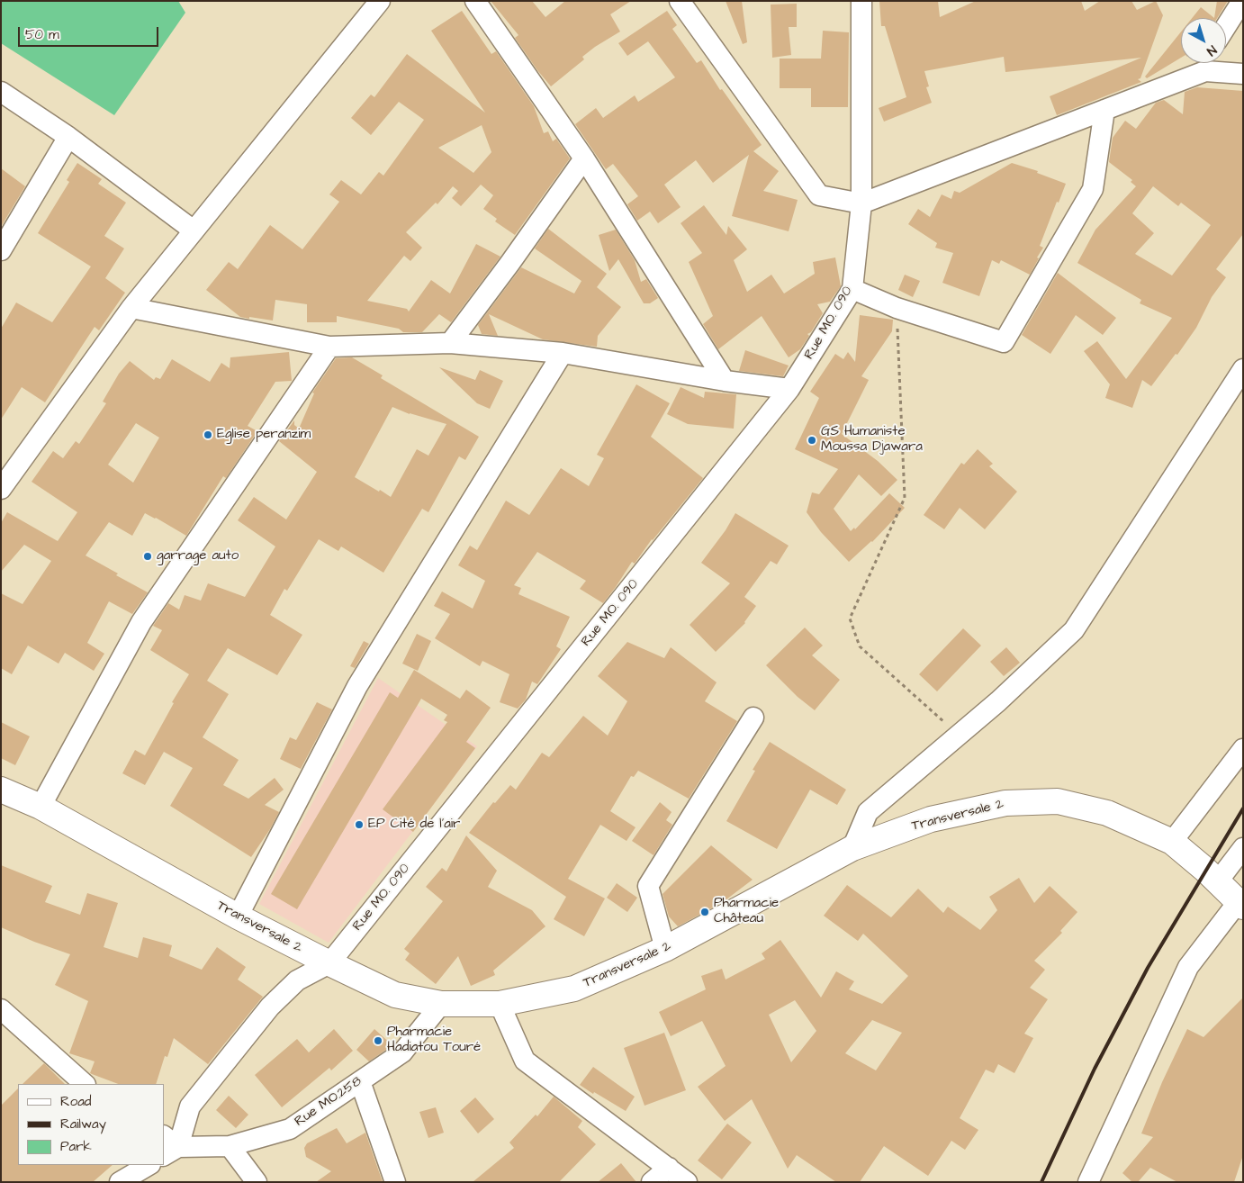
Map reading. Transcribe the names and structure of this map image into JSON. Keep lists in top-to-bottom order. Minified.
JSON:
{"streets":{"main road":["Transversale 2"],"street":["Rue MO. 090","Rue MO.258"]},"crossings":[["Rue MO. 090","Transversale 2"],["Rue MO. 090","Rue MO.258"],["Transversale 2","Rue MO.258"]],"places":["Eglise peranzim","GS Humaniste Moussa Djawara","garrage auto","EP Cité de l'air","Pharmacie Château","Pharmacie Hadiatou Touré"],"legend":["Road","Railway","Park"],"scale_bar":"50 m","north":"bottom right"}
